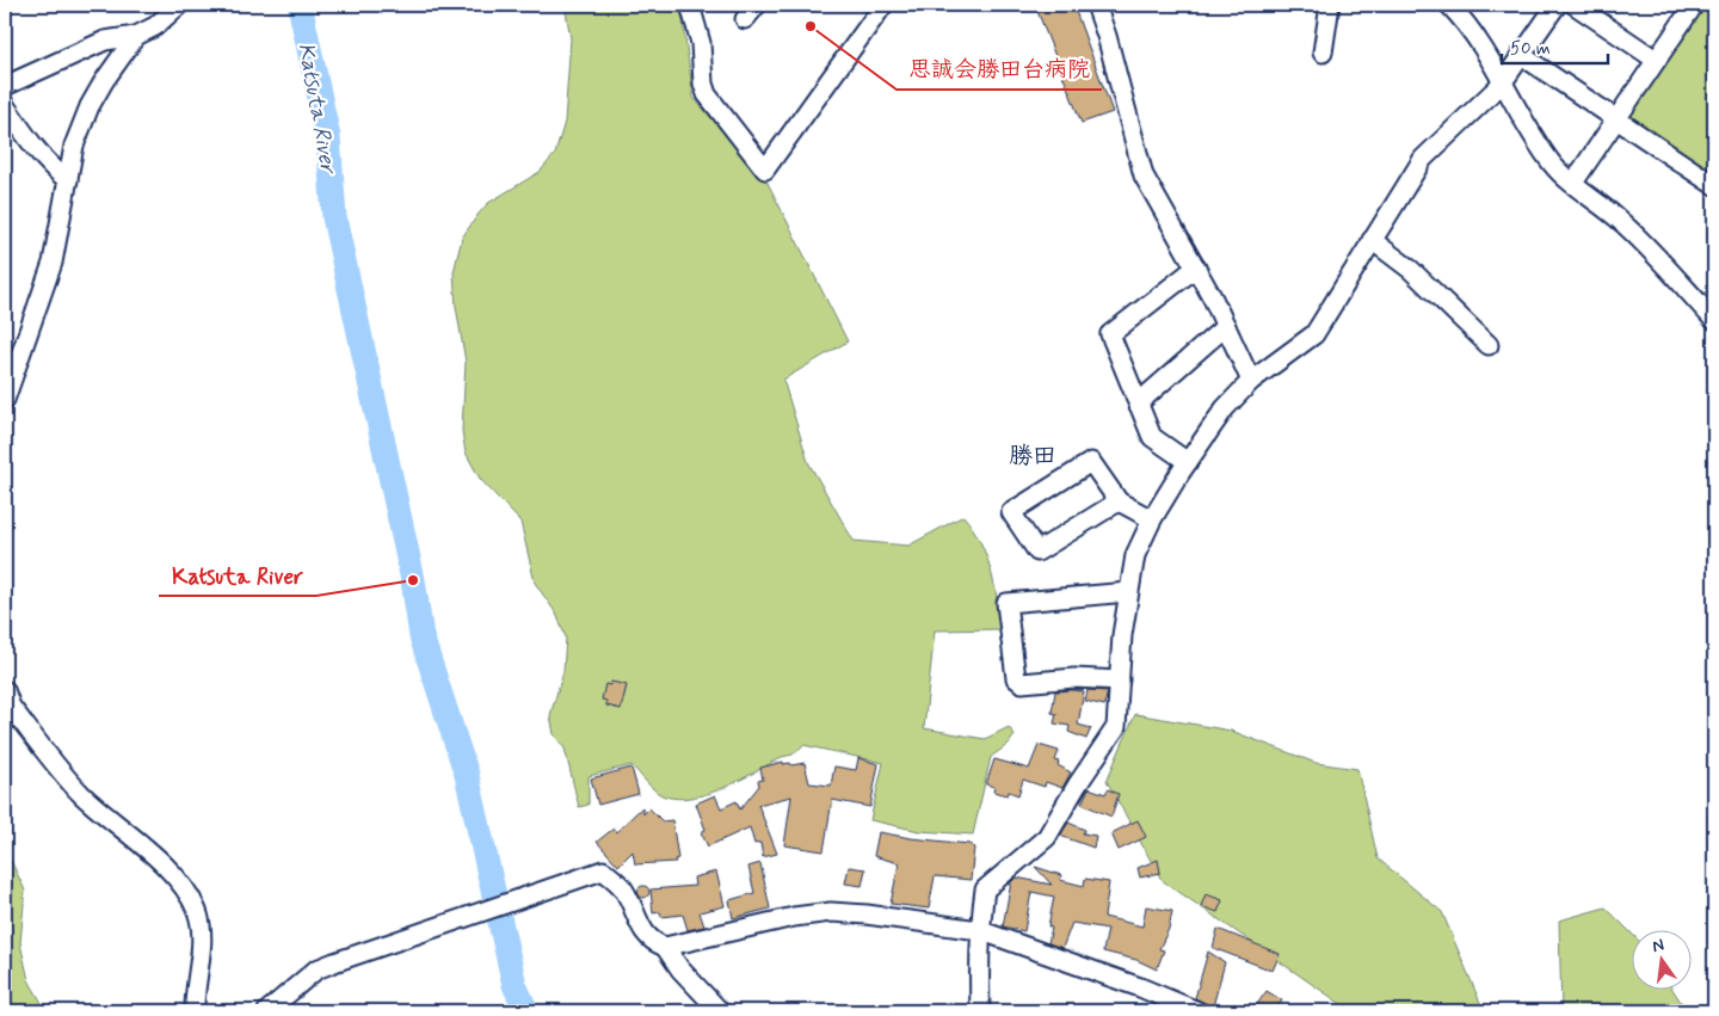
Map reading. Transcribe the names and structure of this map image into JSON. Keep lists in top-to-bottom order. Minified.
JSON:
{"districts":["勝田"],"water":["Katsuta River"],"places":["思誠会勝田台病院","Katsuta River"],"scale_bar":"50 m","north":"top"}
